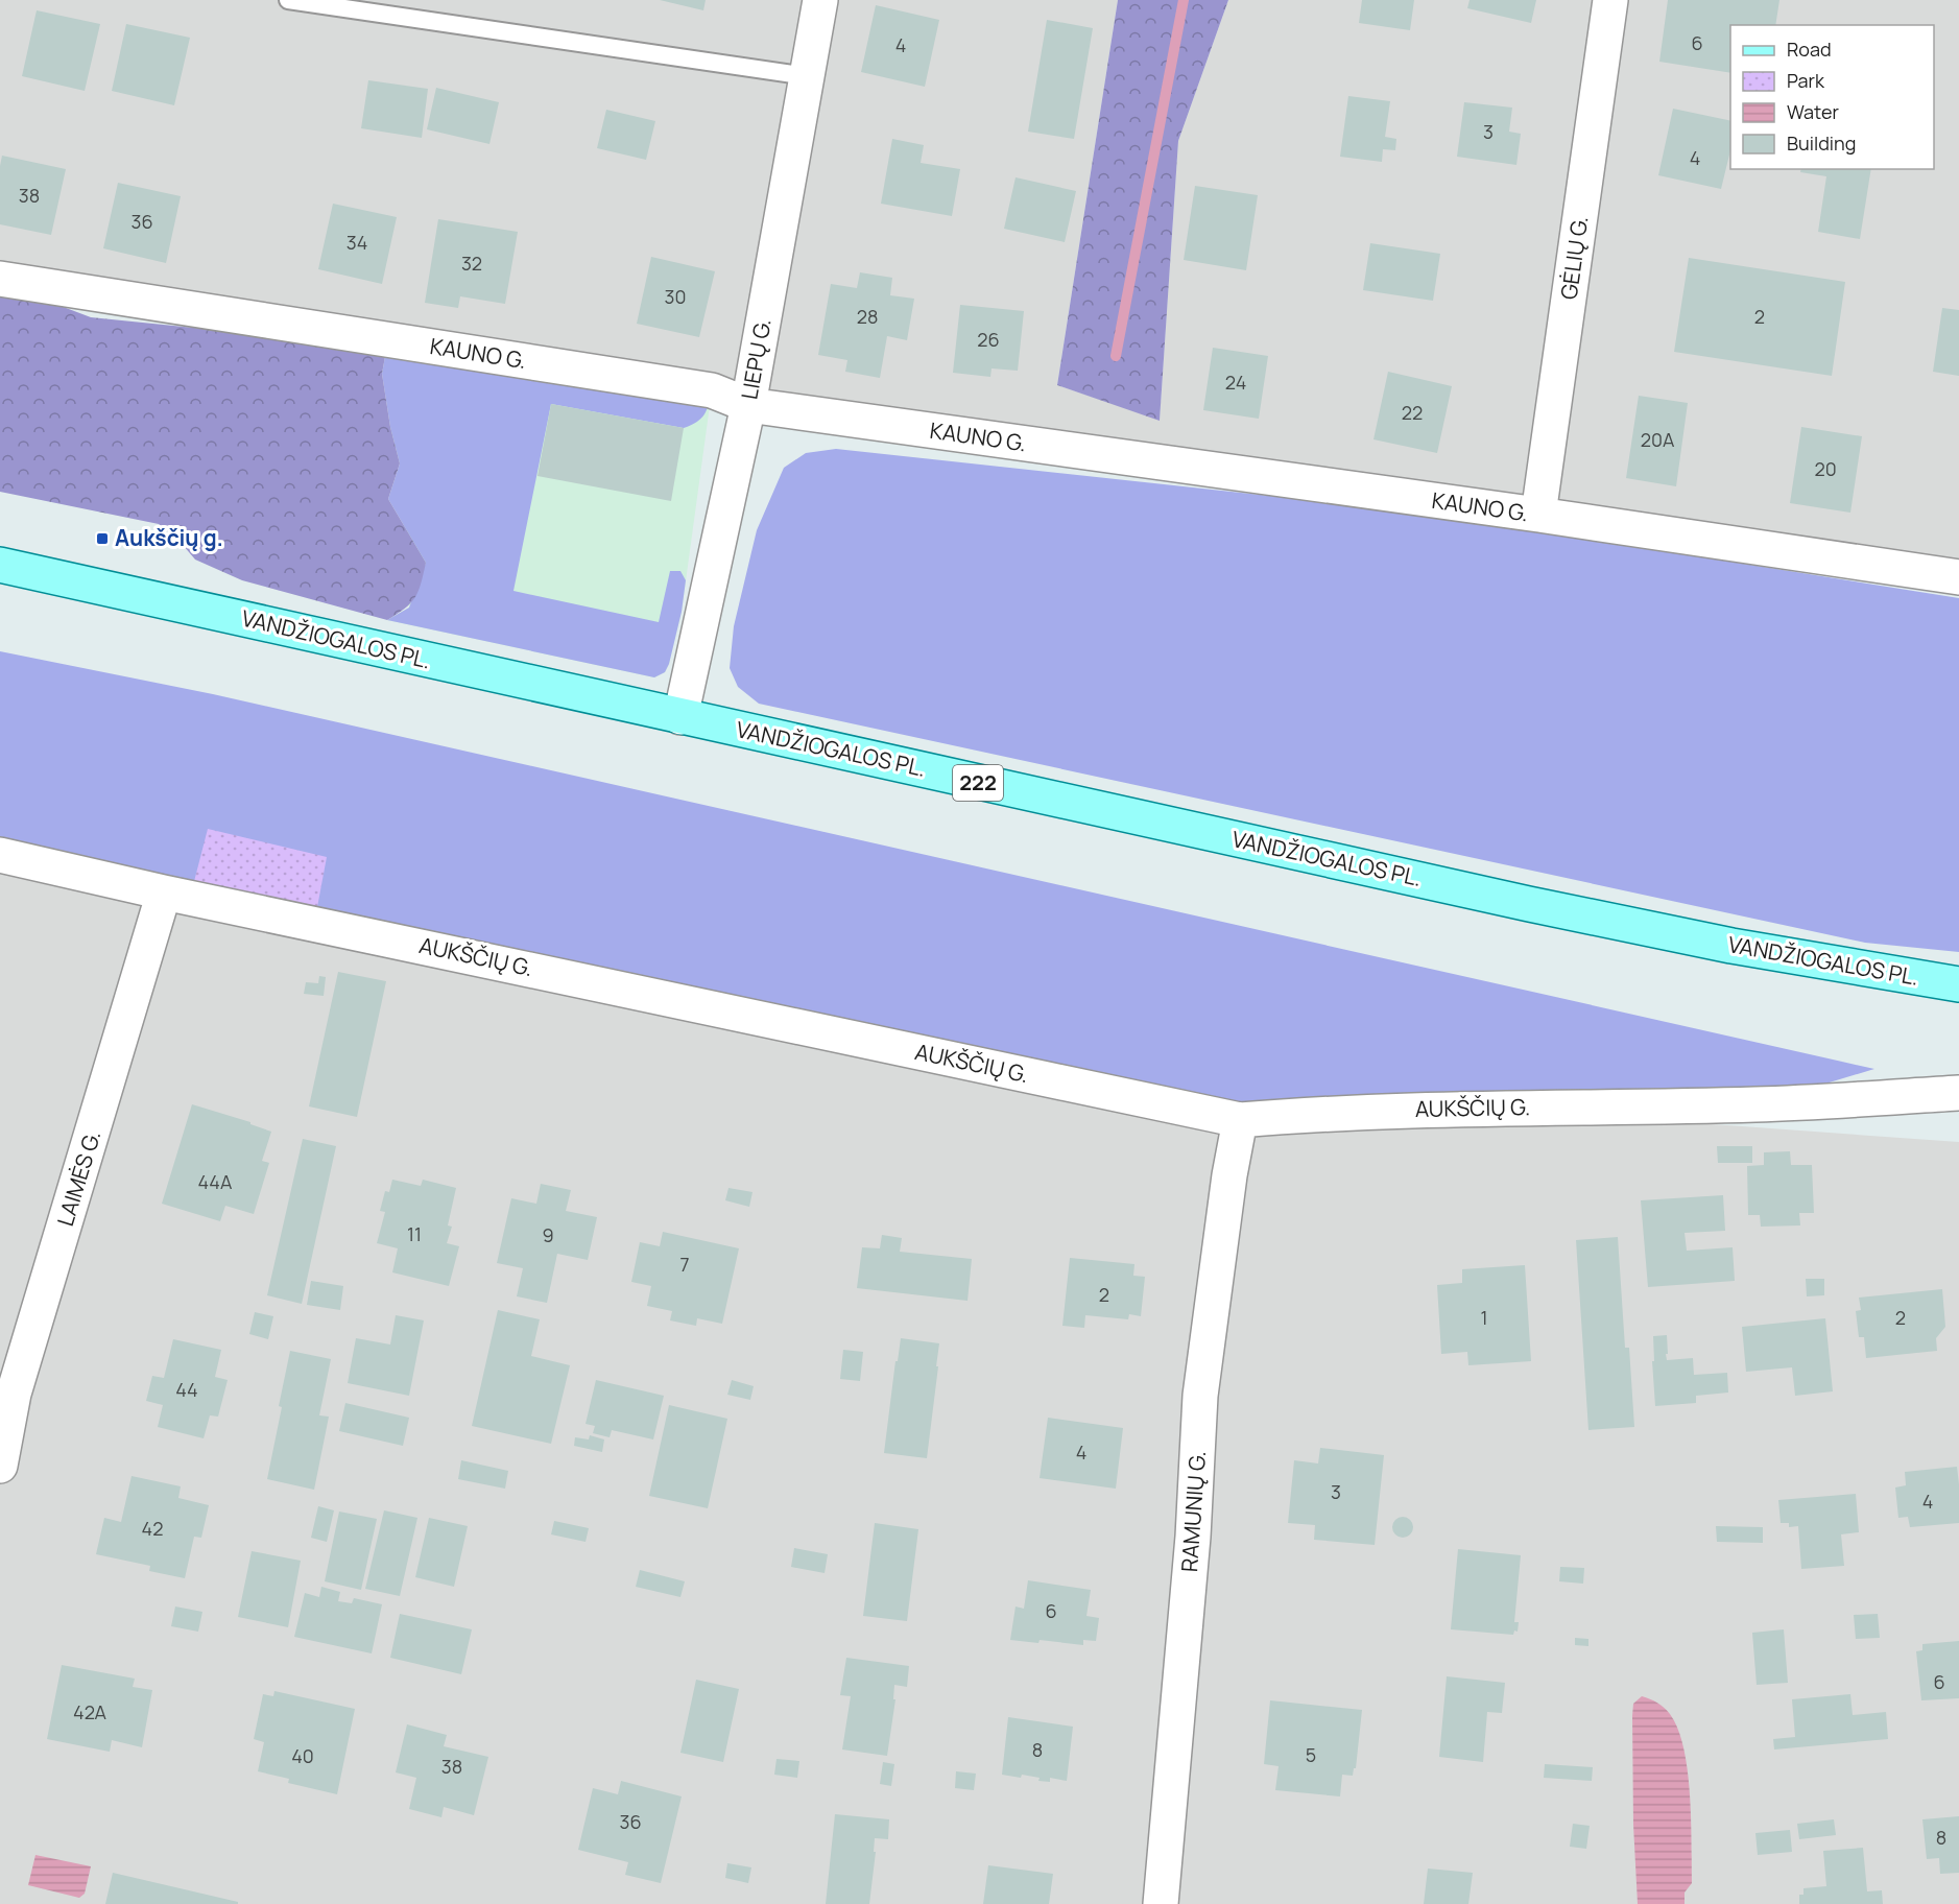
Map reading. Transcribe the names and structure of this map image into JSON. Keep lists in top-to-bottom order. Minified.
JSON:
{"streets":{"main road":["VANDŽIOGALOS PL.","222"],"street":["GĖLIŲ G.","KAUNO G.","LIEPŲ G.","AUKŠČIŲ G.","LAIMĖS G.","RAMUNIŲ G."]},"crossings":[["GĖLIŲ G.","KAUNO G."],["KAUNO G.","LIEPŲ G."],["LIEPŲ G.","VANDŽIOGALOS PL."],["AUKŠČIŲ G.","LAIMĖS G."],["AUKŠČIŲ G.","RAMUNIŲ G."]],"places":{"transit":["Aukščių g."]},"house_numbers":["6","4","3","4","38","36","34","32","30","28","2","26","24","22","20A","20","44A","11","9","7","2","1","2","44","4","3","4","42","6","6","42A","8","5","40","38","36","8"],"legend":["Road","Park","Water","Building"]}
